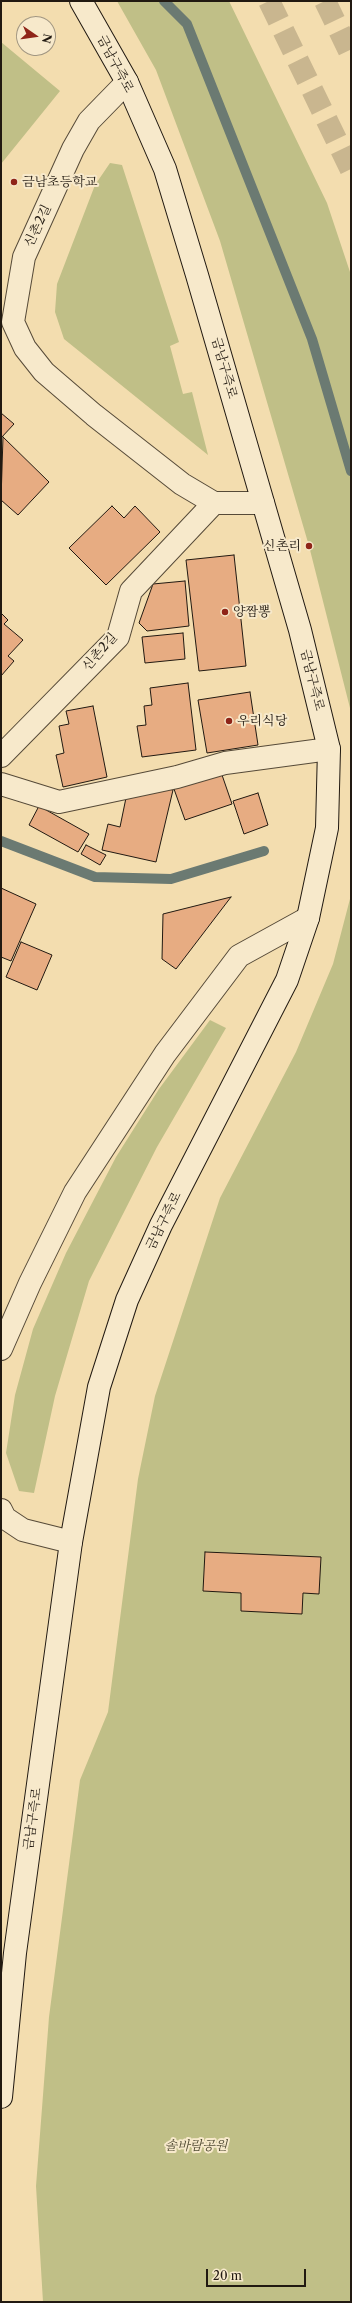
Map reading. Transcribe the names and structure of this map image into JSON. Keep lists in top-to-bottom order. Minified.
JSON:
{"streets":{"main road":["금남구즉로","신촌2길"]},"crossings":[["금남구즉로","신촌2길"]],"parks":["솔바람공원"],"places":["금남초등학교","신촌리","양짬뽕","우리식당"],"scale_bar":"20 m","north":"right"}
